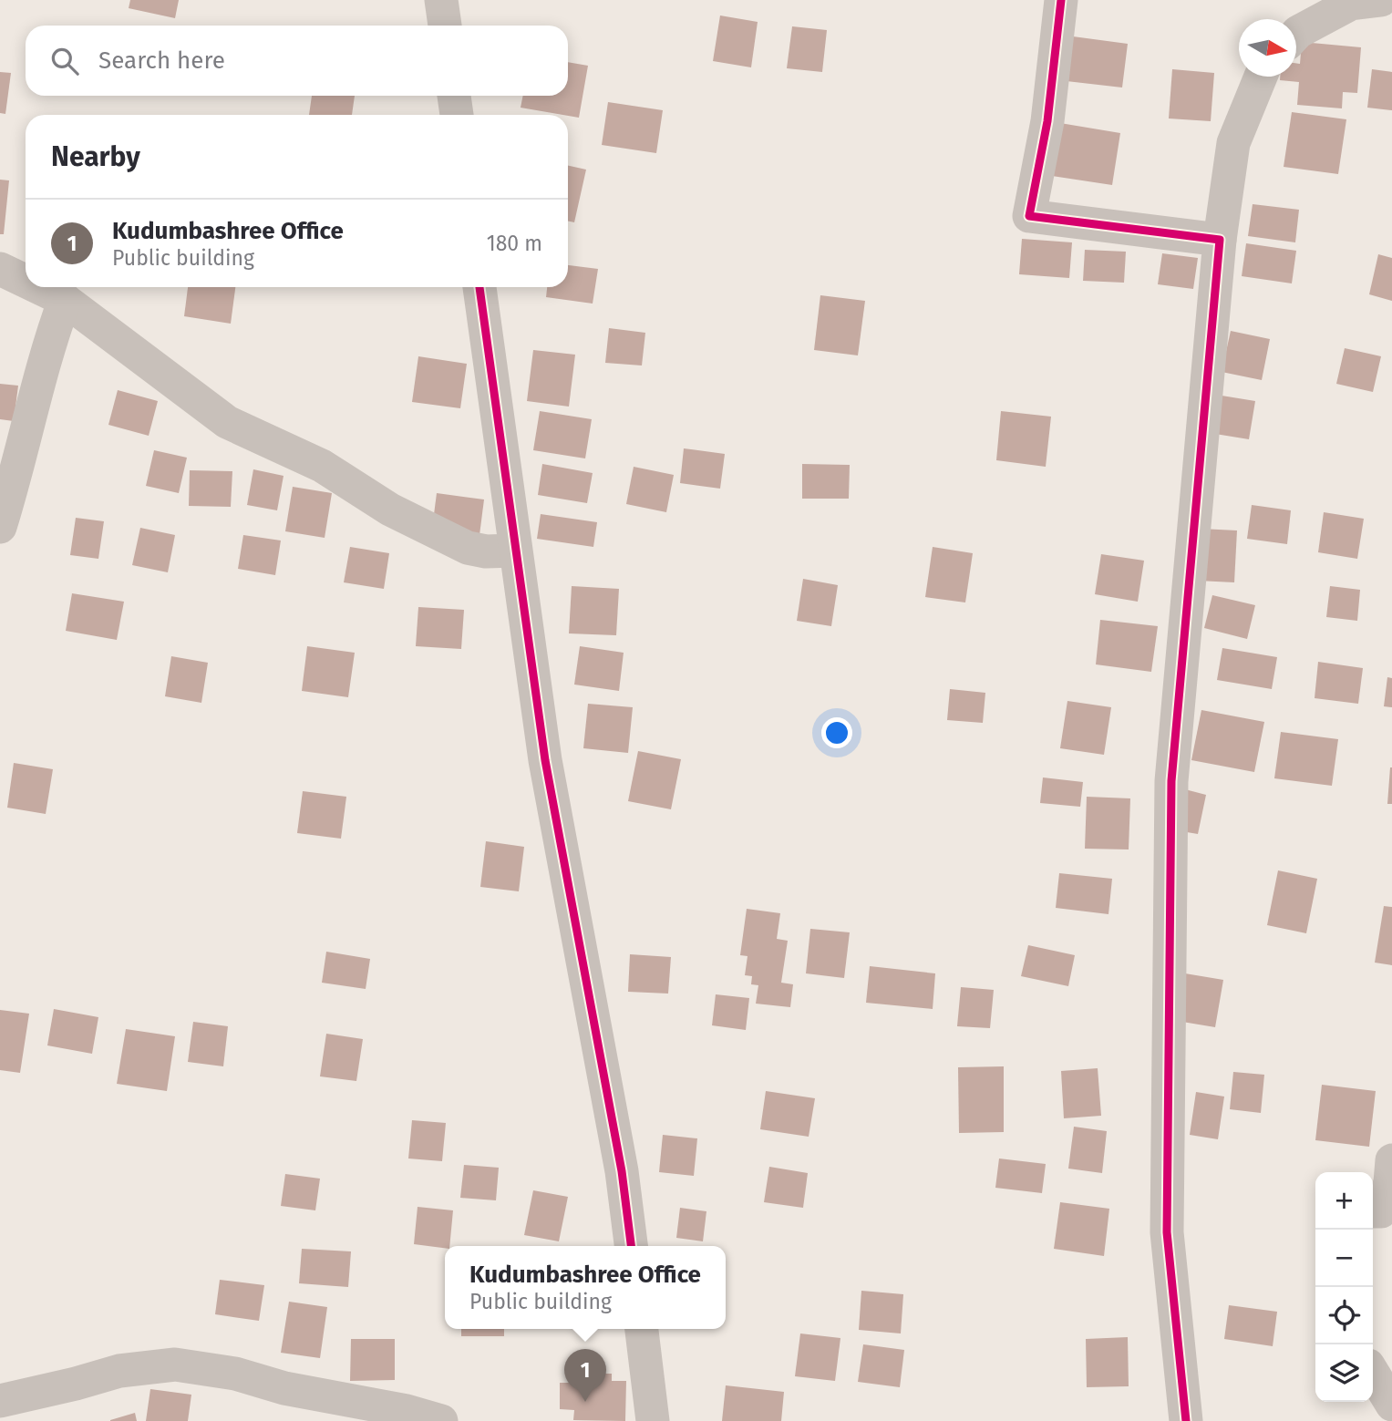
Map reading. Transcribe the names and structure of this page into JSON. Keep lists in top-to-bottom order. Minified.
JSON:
{"north":"right","page":{"search":"Search here","heading":"Nearby","list":[{"mark":"1","name":"Kudumbashree Office","note":"Public building","value":"180 m"}],"map_buttons":["+","−"],"popup":["Kudumbashree Office","Public building"],"pins":"1"}}
